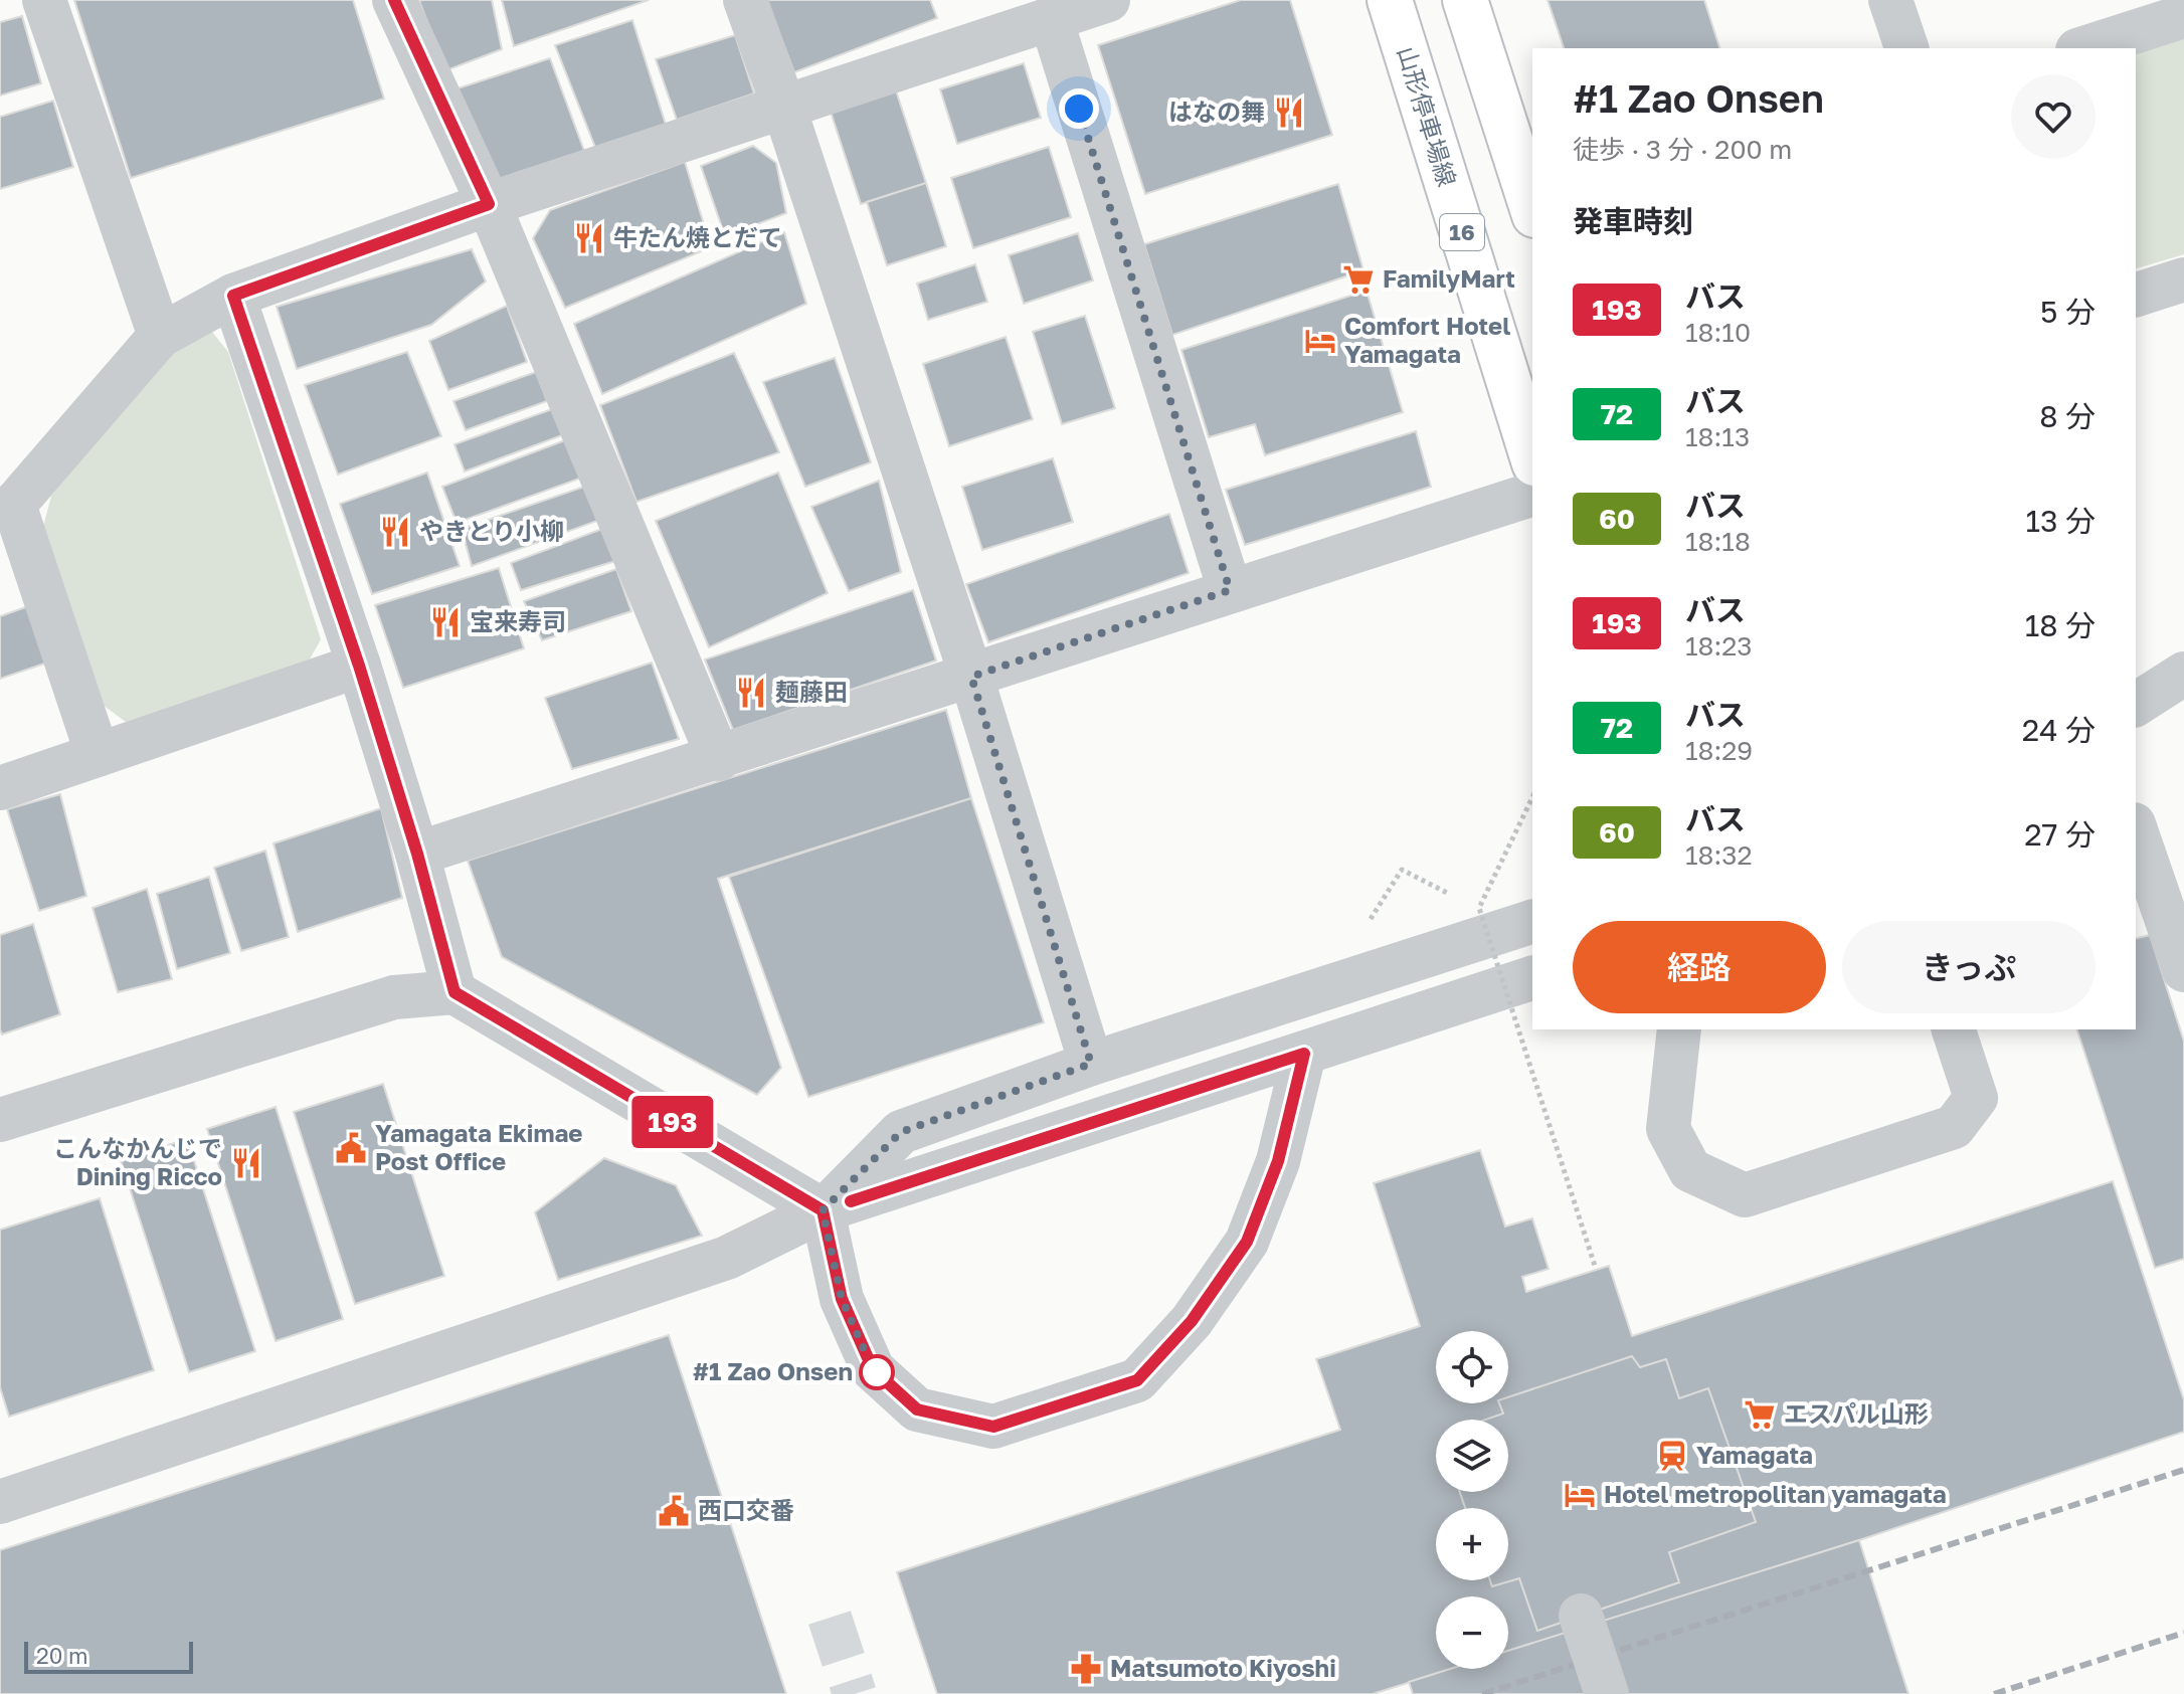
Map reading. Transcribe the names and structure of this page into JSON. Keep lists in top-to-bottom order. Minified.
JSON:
{"streets":{"main road":["山形停車場線","16"]},"places":{"restaurant":["はなの舞","牛たん焼とだて","やきとり小柳","宝来寿司","麺藤田","こんなかんじで Dining Ricco"],"supermarket":["FamilyMart","エスパル山形"],"hotel":["Comfort Hotel Yamagata","Hotel metropolitan yamagata"],"public building":["Yamagata Ekimae Post Office","西口交番"],"other":["#1 Zao Onsen"],"station":["Yamagata"],"pharmacy":["Matsumoto Kiyoshi"]},"lines":["bus line 193"],"scale_bar":"20 m","page":{"on_map":"193","heading":[["#1 Zao Onsen","徒歩 · 3 分 · 200 m"],"発車時刻"],"list":[{"mark":"193","name":"バス","note":"18:10","value":"5 分"},{"mark":"72","name":"バス","note":"18:13","value":"8 分"},{"mark":"60","name":"バス","note":"18:18","value":"13 分"},{"mark":"193","name":"バス","note":"18:23","value":"18 分"},{"mark":"72","name":"バス","note":"18:29","value":"24 分"},{"mark":"60","name":"バス","note":"18:32","value":"27 分"}],"buttons":["経路","きっぷ"],"map_buttons":["+","−"],"scale":"20 m"}}
